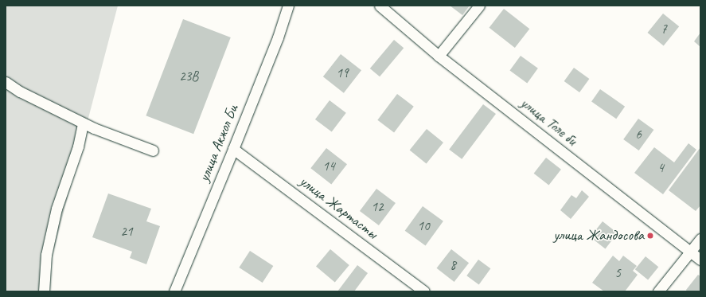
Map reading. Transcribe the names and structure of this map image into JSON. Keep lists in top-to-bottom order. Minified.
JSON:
{"streets":{"street":["улица Толе би","улица Акжол Би","улица Жартасты"]},"crossings":[["улица Акжол Би","улица Жартасты"]],"places":["улица Жандосова"],"house_numbers":["7","19","23В","6","14","4","12","10","21","8","5"]}
